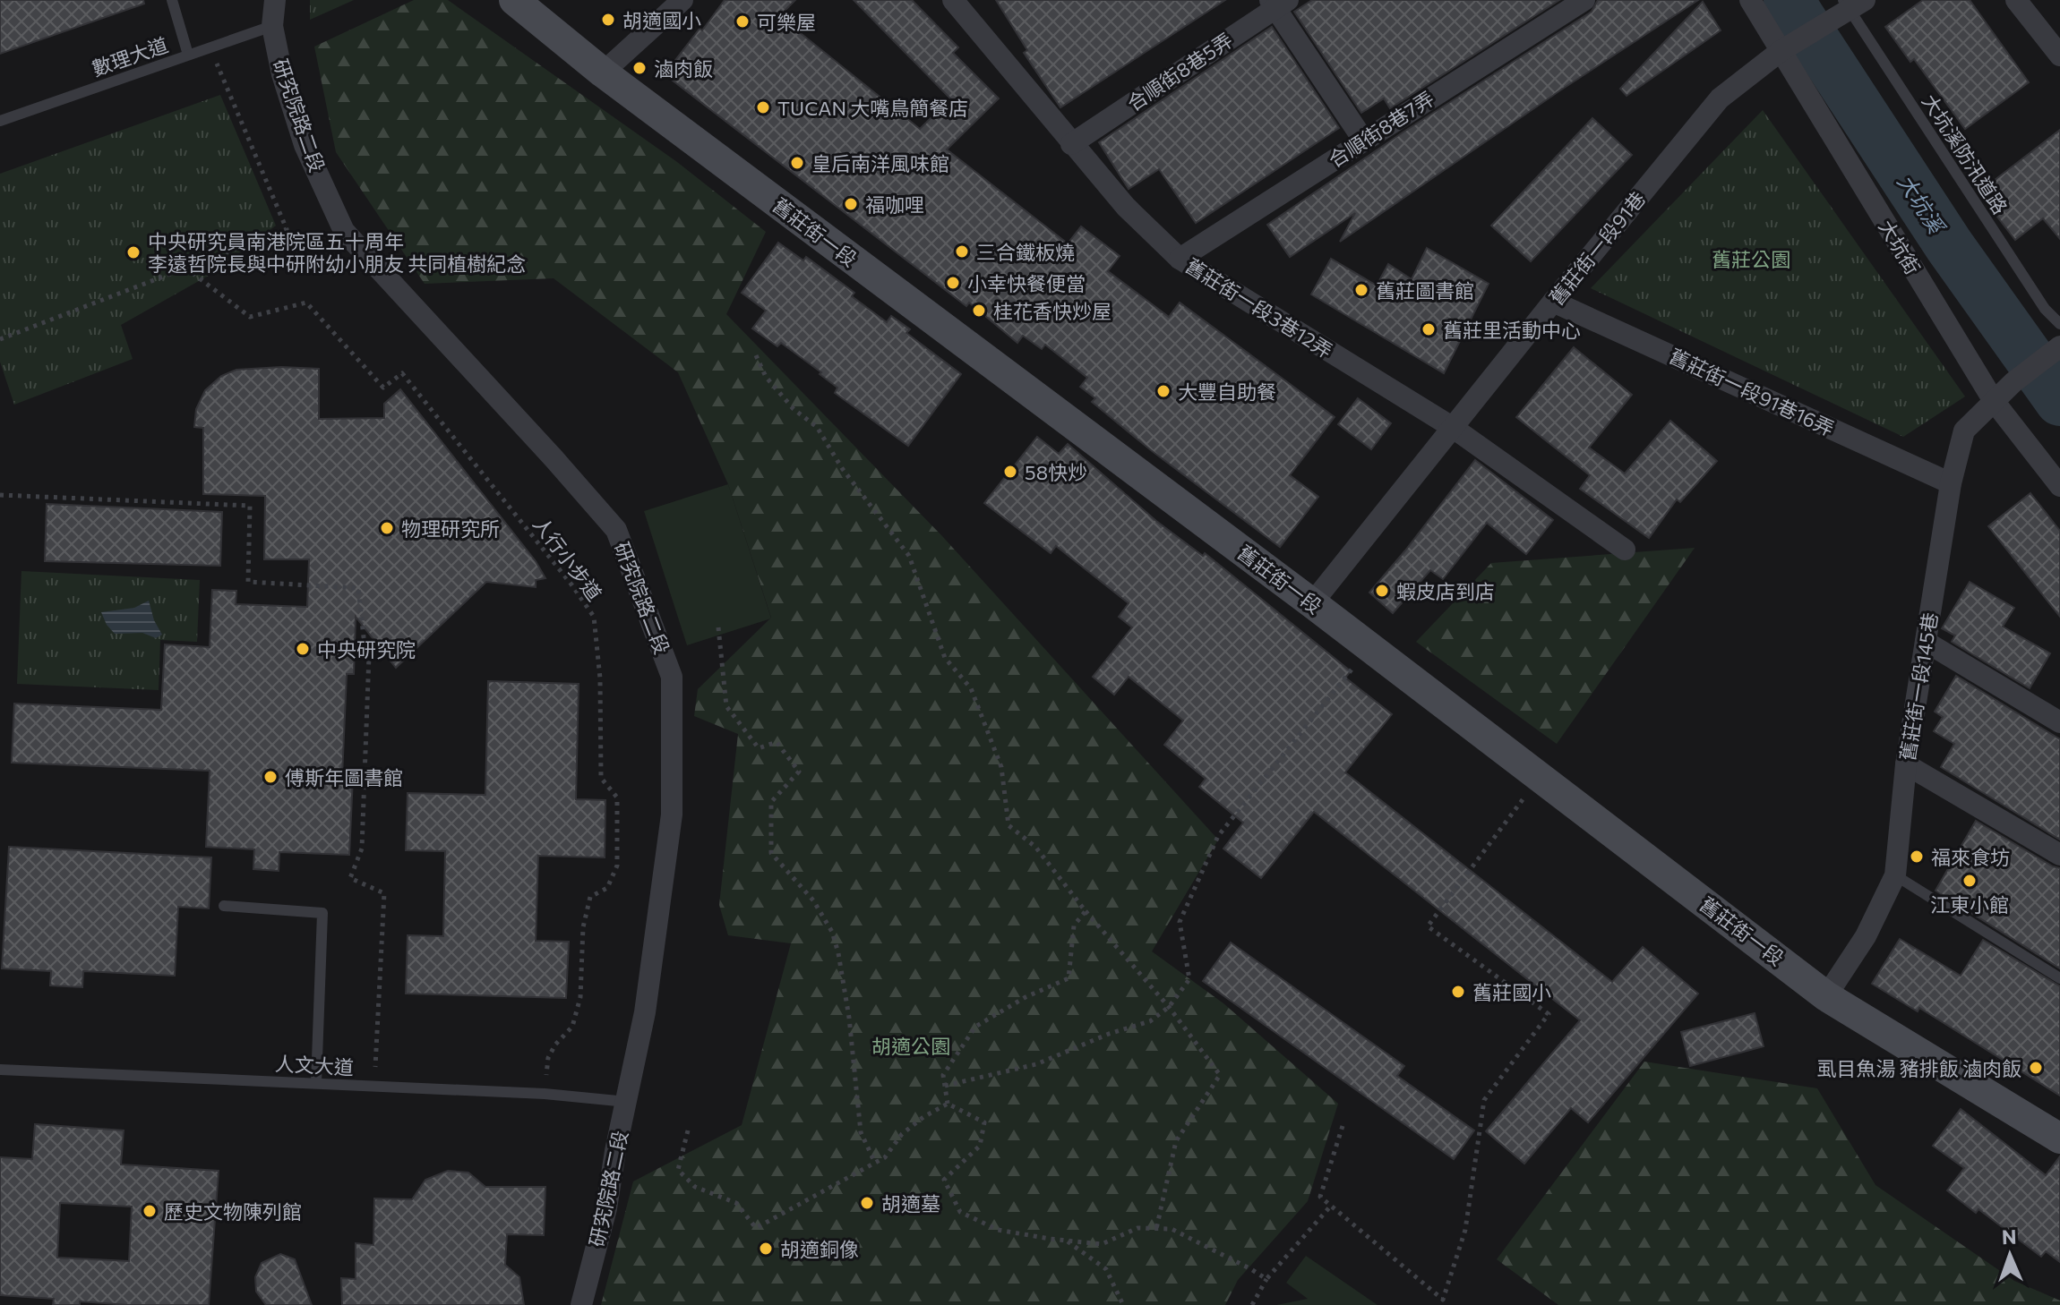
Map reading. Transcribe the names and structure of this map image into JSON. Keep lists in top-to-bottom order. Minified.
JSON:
{"streets":{"main road":["舊莊街一段"],"street":["合順街8巷5弄","研究院路二段","合順街8巷7弄","大坑街","舊莊街一段91巷","舊莊街一段3巷12弄","舊莊街一段91巷16弄","舊莊街一段145巷"],"lane":["數理大道","大坑溪防汛道路","人文大道"],"path":["人行小步道"]},"crossings":[["數理大道","研究院路二段"],["合順街8巷5弄","舊莊街一段3巷12弄"],["研究院路二段","人文大道"],["合順街8巷7弄","舊莊街一段3巷12弄"],["大坑溪防汛道路","舊莊街一段91巷"],["舊莊街一段","舊莊街一段91巷"],["舊莊街一段","舊莊街一段145巷"],["大坑街","舊莊街一段91巷"],["大坑街","舊莊街一段145巷"],["舊莊街一段91巷","舊莊街一段3巷12弄"],["舊莊街一段91巷","舊莊街一段91巷16弄"],["舊莊街一段91巷16弄","舊莊街一段145巷"],["人行小步道","人文大道"]],"water":["大坑溪"],"parks":["舊莊公園","胡適公園"],"places":["胡適國小","可樂屋","滷肉飯","TUCAN 大嘴鳥簡餐店","皇后南洋風味館","福咖哩","三合鐵板燒","中央研究員南港院區五十周年 李遠哲院長與中研附幼小朋友 共同植樹紀念","小幸快餐便當","舊莊圖書館","桂花香快炒屋","舊莊里活動中心","大豐自助餐","58快炒","物理研究所","蝦皮店到店","中央研究院","傅斯年圖書館","福來食坊","江東小館","舊莊國小","虱目魚湯 豬排飯 滷肉飯","胡適墓","歷史文物陳列館","胡適銅像"],"north":"top"}
